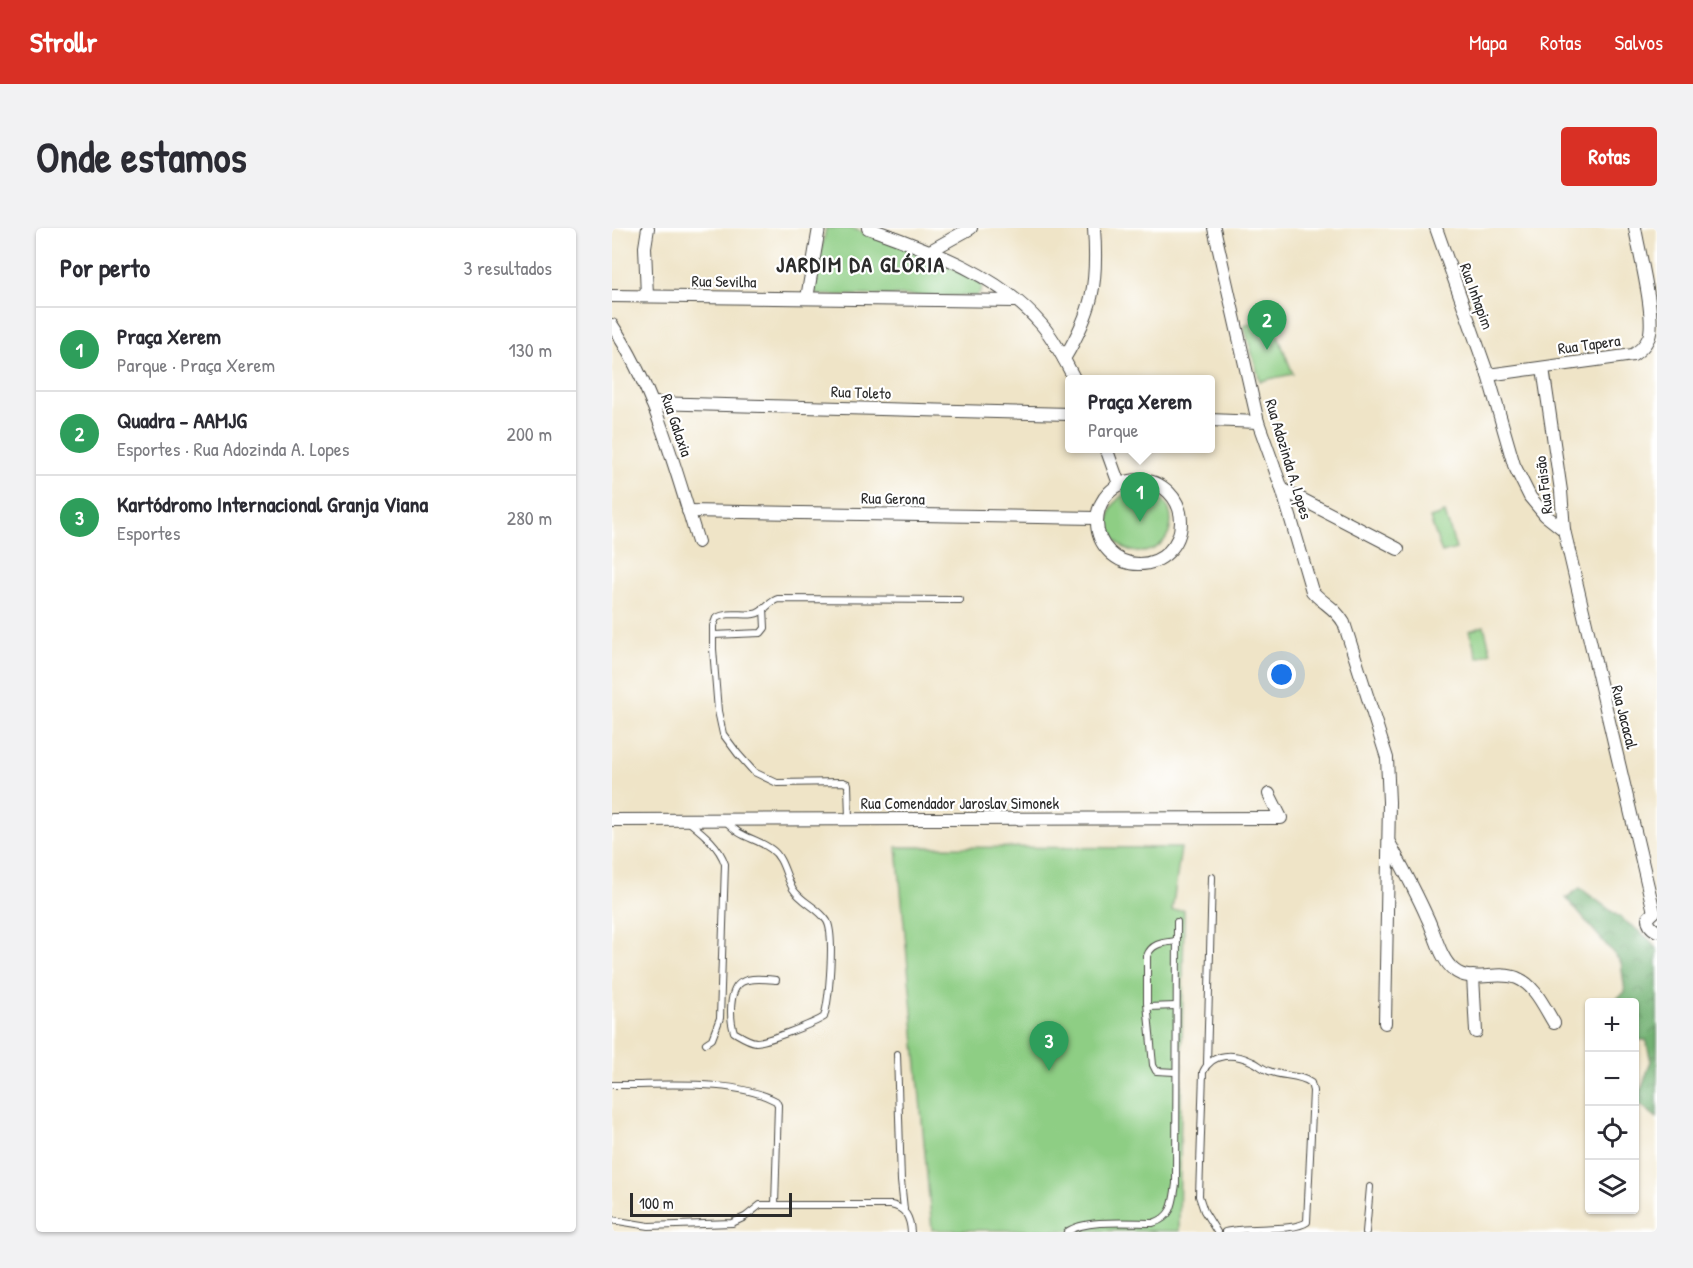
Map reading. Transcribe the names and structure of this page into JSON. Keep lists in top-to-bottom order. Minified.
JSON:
{"streets":{"street":["Rua Sevilha","Rua Inhapim","Rua Tapera","Rua Toleto","Rua Galaxia","Rua Adozinda A. Lopes","Rua Faisão","Rua Gerona","Rua Jacacal","Rua Comendador Jaroslav Simonek"]},"crossings":[["Rua Inhapim","Rua Tapera"],["Rua Inhapim","Rua Faisão"],["Rua Tapera","Rua Faisão"],["Rua Toleto","Rua Galaxia"],["Rua Galaxia","Rua Gerona"],["Rua Faisão","Rua Jacacal"]],"districts":["JARDIM DA GLÓRIA"],"scale_bar":"100 m","page":{"header":"Strollr","nav":["Mapa","Rotas","Salvos"],"buttons":"Rotas","title":"Onde estamos","heading":["Por perto","3 resultados"],"pins":["2","1","3"],"list":[{"mark":"1","name":"Praça Xerem","note":"Parque · Praça Xerem","value":"130 m"},{"mark":"2","name":"Quadra - AAMJG","note":"Esportes · Rua Adozinda A. Lopes","value":"200 m"},{"mark":"3","name":"Kartódromo Internacional Granja Viana","note":"Esportes","value":"280 m"}],"popup":["Praça Xerem","Parque"],"map_buttons":["+","−"],"scale":"100 m"}}
